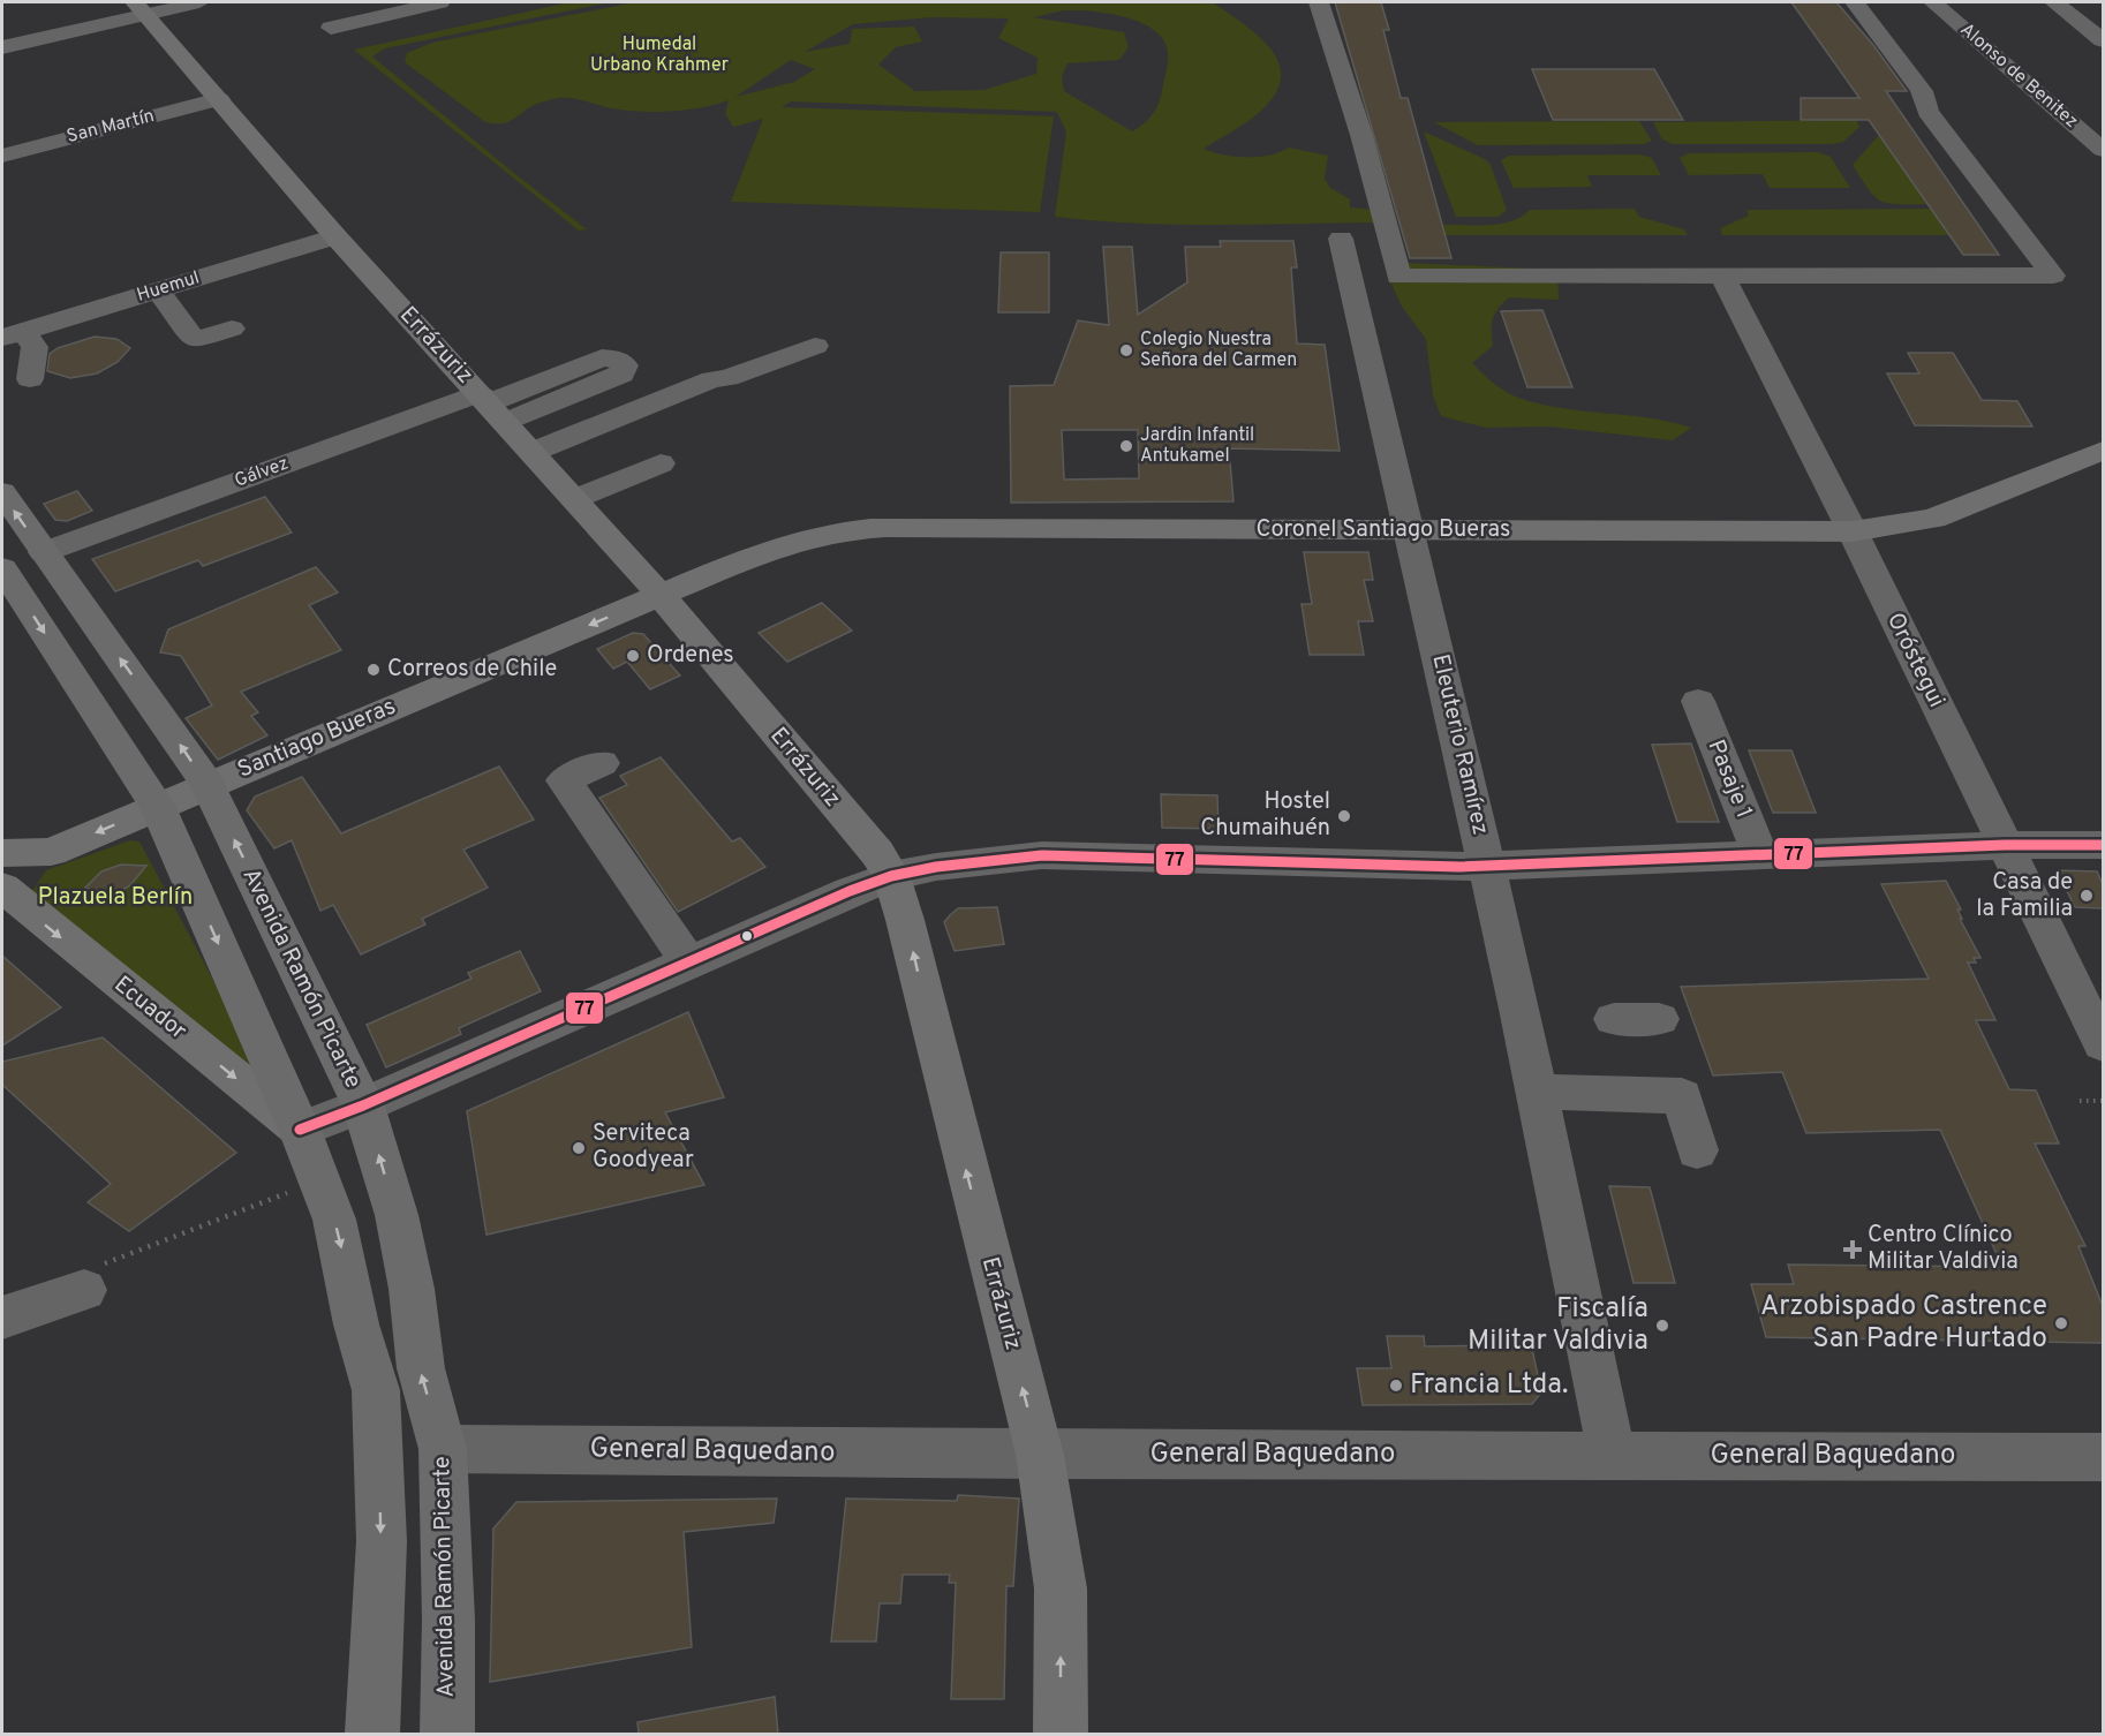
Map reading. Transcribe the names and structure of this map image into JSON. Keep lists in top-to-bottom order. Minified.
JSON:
{"streets":{"highway":["Avenida Ramón Picarte"],"main road":["Errázuriz","Coronel Santiago Bueras","Santiago Bueras","Ecuador"],"street":["Alonso de Benitez","San Martín","Huemul","Gálvez","Oróstegui","Eleuterio Ramírez","Pasaje 1","General Baquedano"]},"crossings":[["San Martín","Errázuriz"],["Huemul","Errázuriz"],["Errázuriz","Gálvez"],["Errázuriz","Coronel Santiago Bueras"],["Errázuriz","Santiago Bueras"],["Errázuriz","General Baquedano"],["Gálvez","Avenida Ramón Picarte"],["Coronel Santiago Bueras","Oróstegui"],["Coronel Santiago Bueras","Santiago Bueras"],["Coronel Santiago Bueras","Eleuterio Ramírez"],["Santiago Bueras","Avenida Ramón Picarte"],["Eleuterio Ramírez","General Baquedano"],["Avenida Ramón Picarte","General Baquedano"]],"one_way":["Errázuriz","Santiago Bueras","Ecuador"],"parks":["Humedal Urbano Krahmer","Plazuela Berlín"],"places":{"other":["Colegio Nuestra Señora del Carmen","Jardin Infantil Antukamel","Ordenes","Correos de Chile","Hostel Chumaihuén","Casa de la Familia","Serviteca Goodyear","Arzobispado Castrence San Padre Hurtado","Fiscalía Militar Valdivia","Francia Ltda."],"health":["Centro Clínico Militar Valdivia"]},"lines":["transit line 77"]}
